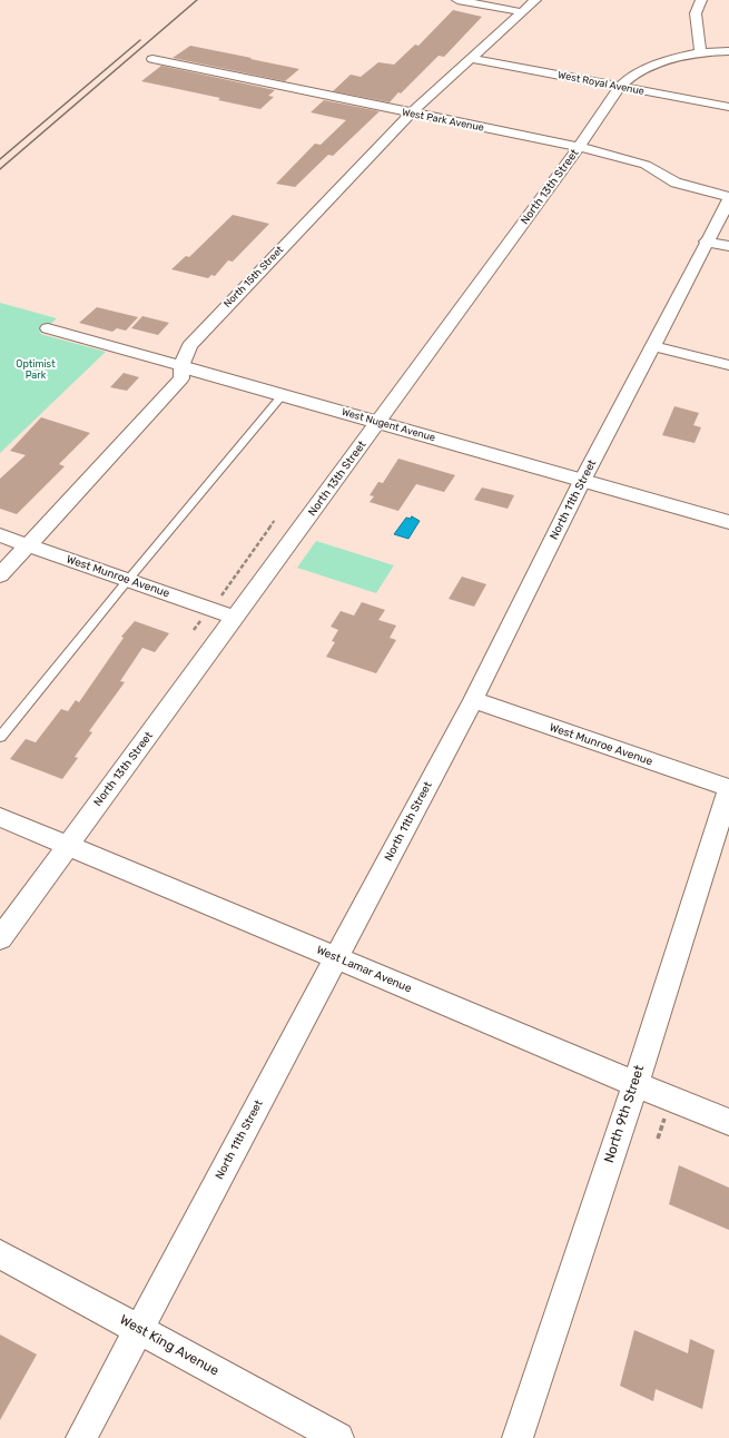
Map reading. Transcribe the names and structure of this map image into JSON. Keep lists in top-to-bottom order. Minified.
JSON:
{"streets":{"street":["West Royal Avenue","West Park Avenue","North 13th Street","North 15th Street","West Nugent Avenue","North 11th Street","West Munroe Avenue","West Lamar Avenue","North 9th Street","West King Avenue"]},"crossings":[["West Royal Avenue","North 13th Street"],["West Royal Avenue","North 15th Street"],["West Park Avenue","North 13th Street"],["West Park Avenue","North 15th Street"],["North 13th Street","West Nugent Avenue"],["North 13th Street","West Munroe Avenue"],["North 13th Street","West Lamar Avenue"],["North 15th Street","West Nugent Avenue"],["North 15th Street","West Munroe Avenue"],["West Nugent Avenue","North 11th Street"],["North 11th Street","West Munroe Avenue"],["North 11th Street","West Lamar Avenue"],["North 11th Street","West King Avenue"],["West Munroe Avenue","North 9th Street"],["West Lamar Avenue","North 9th Street"]],"parks":["Optimist Park"]}
